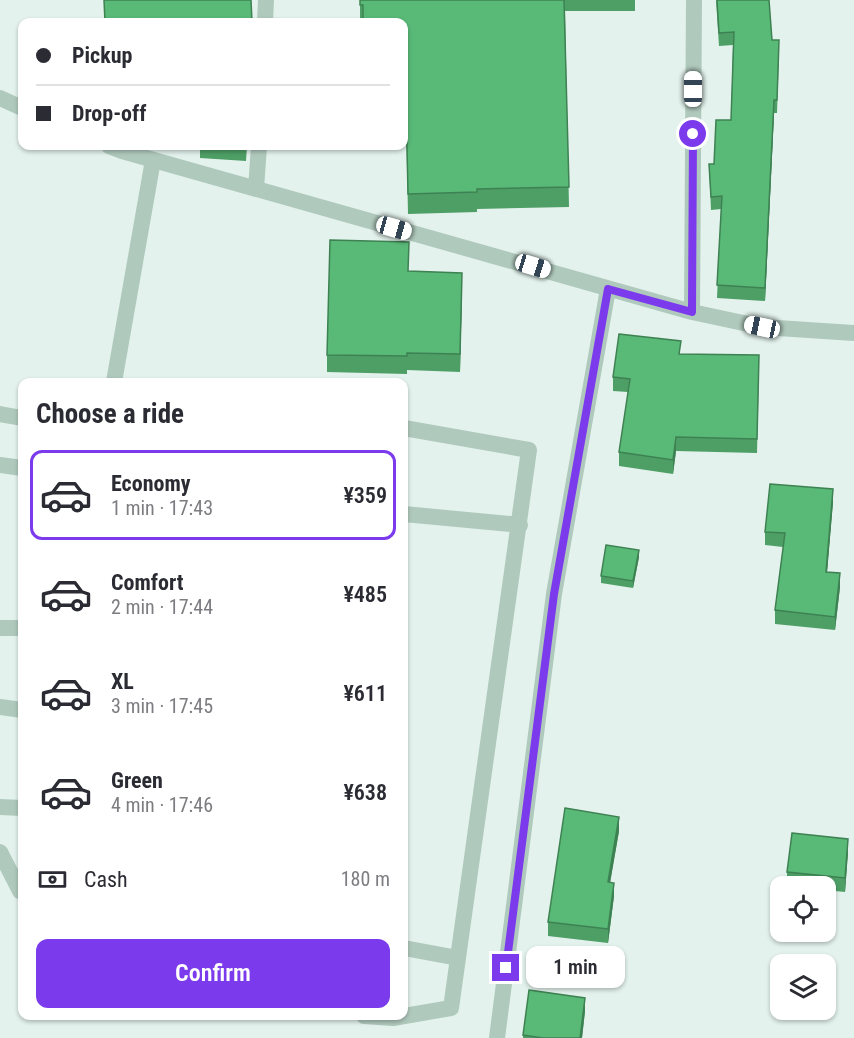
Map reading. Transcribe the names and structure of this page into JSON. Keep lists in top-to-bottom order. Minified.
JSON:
{"page":{"banner":["Pickup","Drop-off"],"heading":"Choose a ride","list":[{"name":"Economy","note":"1 min · 17:43","value":"¥359"},{"name":"Comfort","note":"2 min · 17:44","value":"¥485"},{"name":"XL","note":"3 min · 17:45","value":"¥611"},{"name":"Green","note":"4 min · 17:46","value":"¥638"}],"pay":["Cash","180 m"],"buttons":"Confirm","bubble":"1 min"}}
